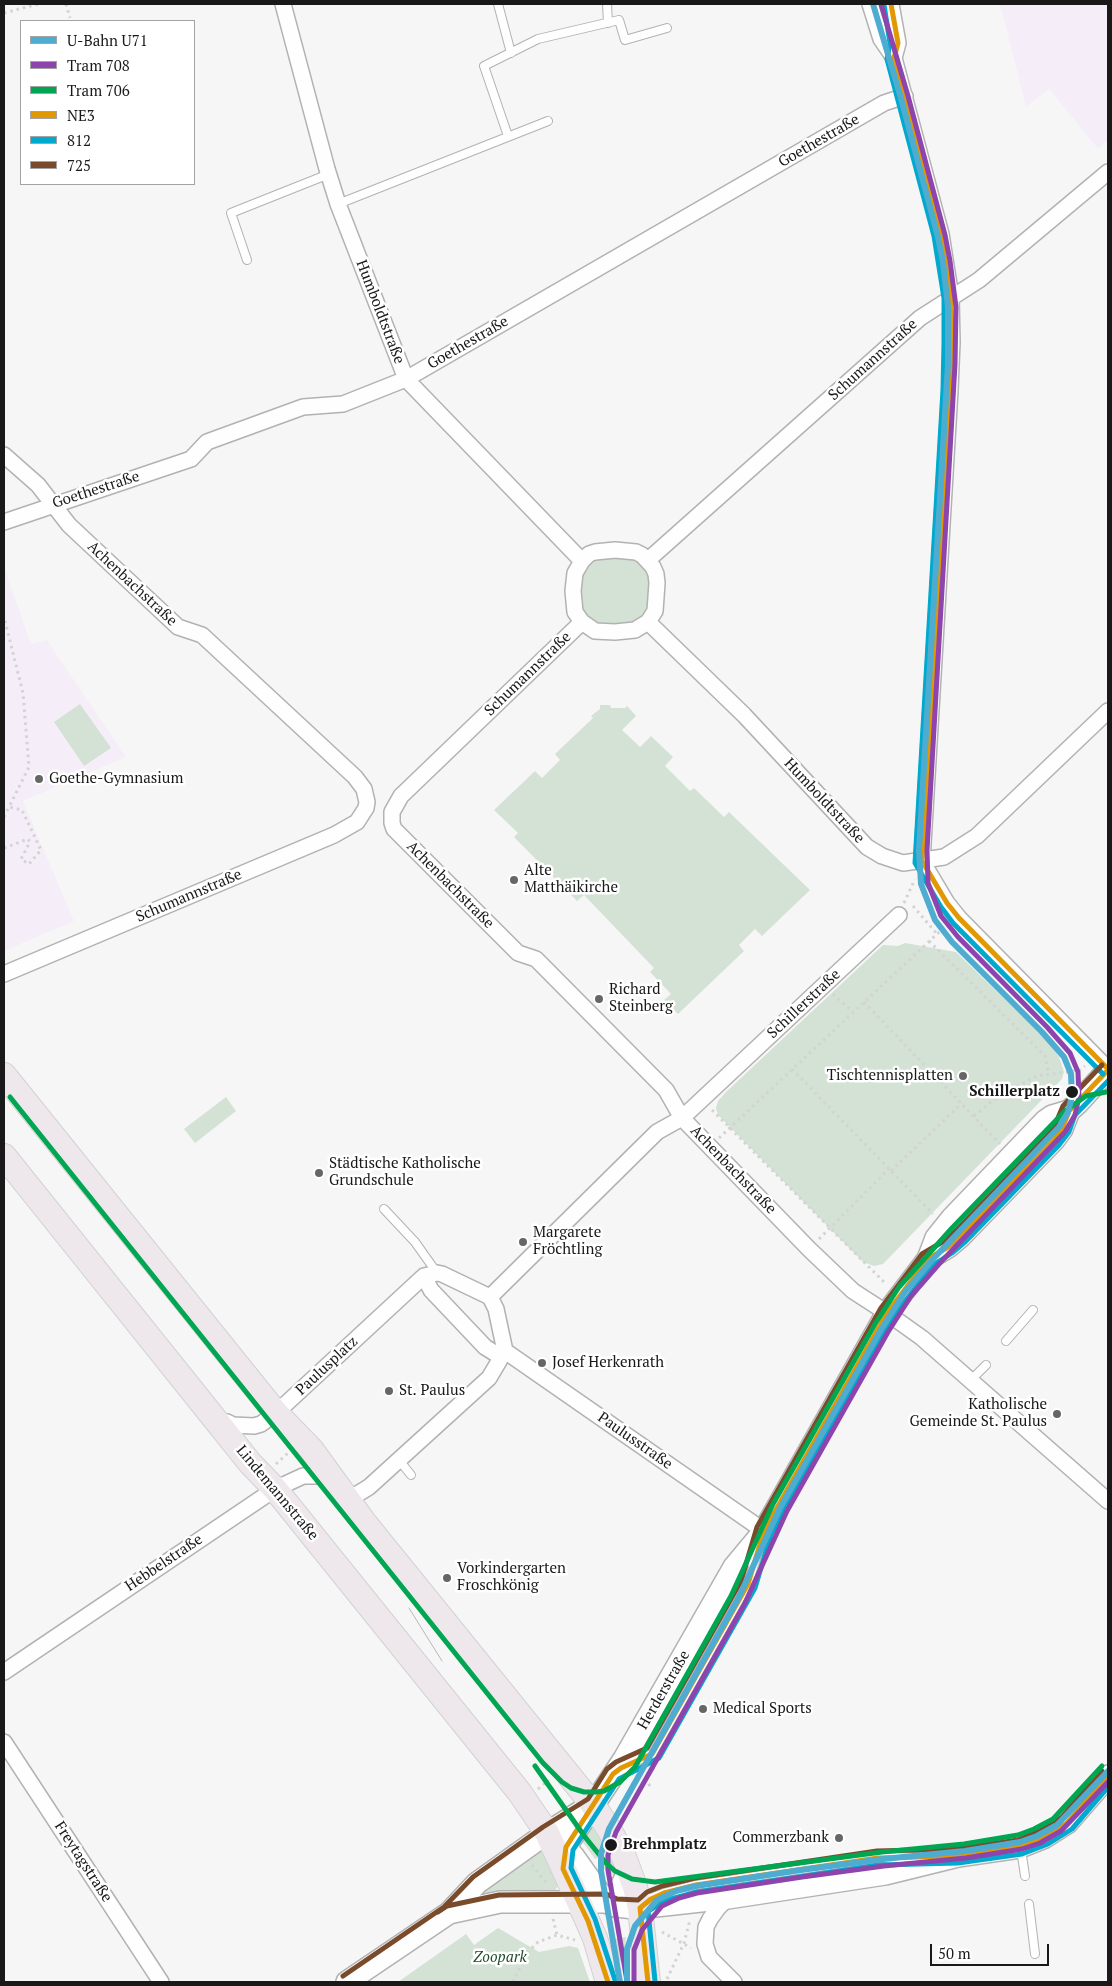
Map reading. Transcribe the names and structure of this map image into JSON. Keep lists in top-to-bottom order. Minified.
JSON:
{"streets":{"main road":["Lindemannstraße"],"street":["Goethestraße","Humboldtstraße","Schumannstraße","Achenbachstraße","Schillerstraße","Paulusplatz","Paulusstraße","Hebbelstraße","Herderstraße","Freytagstraße"]},"crossings":[["Goethestraße","Humboldtstraße"],["Goethestraße","Achenbachstraße"],["Humboldtstraße","Schumannstraße"],["Schumannstraße","Achenbachstraße"],["Achenbachstraße","Schillerstraße"],["Achenbachstraße","Herderstraße"],["Paulusplatz","Lindemannstraße"],["Paulusstraße","Herderstraße"],["Lindemannstraße","Hebbelstraße"]],"parks":["Zoopark"],"places":["Goethe-Gymnasium","Alte Matthäikirche","Richard Steinberg","Tischtennisplatten","Schillerplatz","Städtische Katholische Grundschule","Margarete Fröchtling","Josef Herkenrath","St. Paulus","Katholische Gemeinde St. Paulus","Vorkindergarten Froschkönig","Medical Sports","Commerzbank","Brehmplatz"],"lines":["metro line U71","tram line 708","transit line NE3","transit line 812","transit line 725","tram line 706"],"legend":["U-Bahn U71","Tram 708","Tram 706","NE3","812","725"],"scale_bar":"50 m"}
